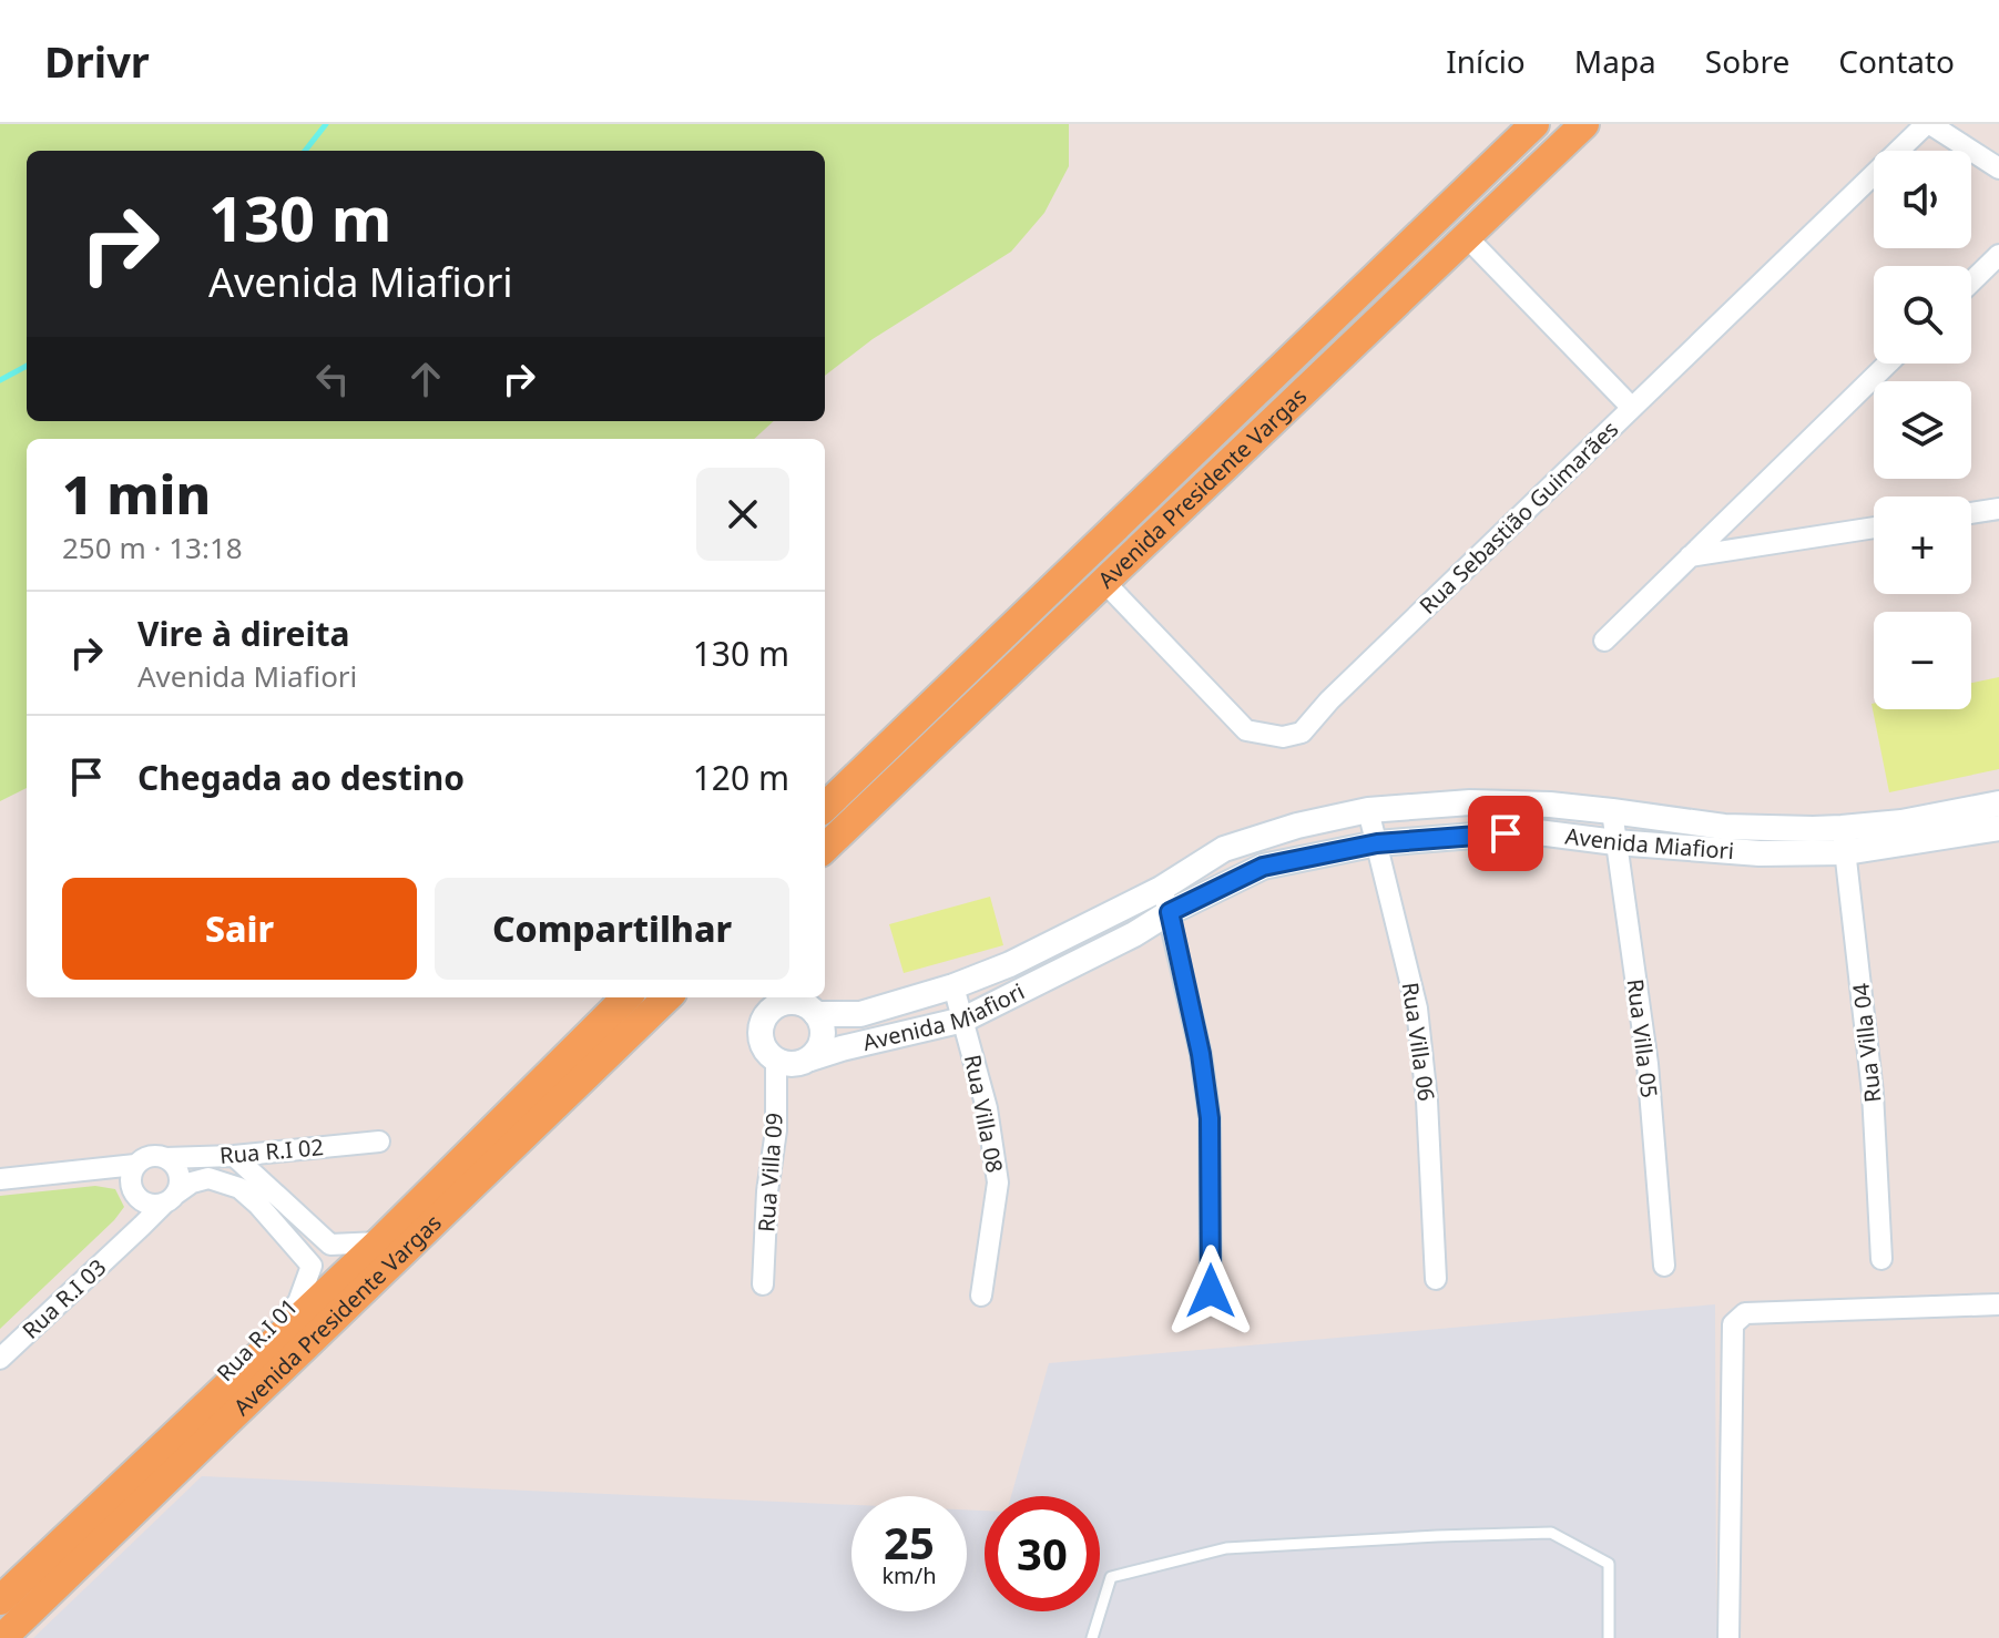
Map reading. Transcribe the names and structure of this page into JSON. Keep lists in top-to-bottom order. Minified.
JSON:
{"streets":{"main road":["Avenida Presidente Vargas"],"street":["Rua Sebastião Guimarães","Avenida Miafiori","Rua Villa 05","Rua Villa 06","Rua Villa 04","Rua Villa 08","Rua R.I 02","Rua Villa 09","Rua R.I 03","Rua R.I 01"]},"crossings":[["Avenida Presidente Vargas","Rua Sebastião Guimarães"],["Avenida Presidente Vargas","Rua R.I 01"],["Avenida Miafiori","Rua Villa 05"],["Avenida Miafiori","Rua Villa 06"],["Avenida Miafiori","Rua Villa 04"],["Avenida Miafiori","Rua Villa 08"],["Avenida Miafiori","Rua Villa 09"],["Rua R.I 02","Rua R.I 03"]],"page":{"header":"Drivr","nav":["Início","Mapa","Sobre","Contato"],"map_buttons":["+","−"],"turn":["130 m","Avenida Miafiori"],"heading":["1 min","250 m · 13:18"],"list":[{"name":"Vire à direita","note":"Avenida Miafiori","value":"130 m"},{"name":"Chegada ao destino","value":"120 m"}],"buttons":["Sair","Compartilhar"],"speed":"25 km/h","limit":"30"}}
